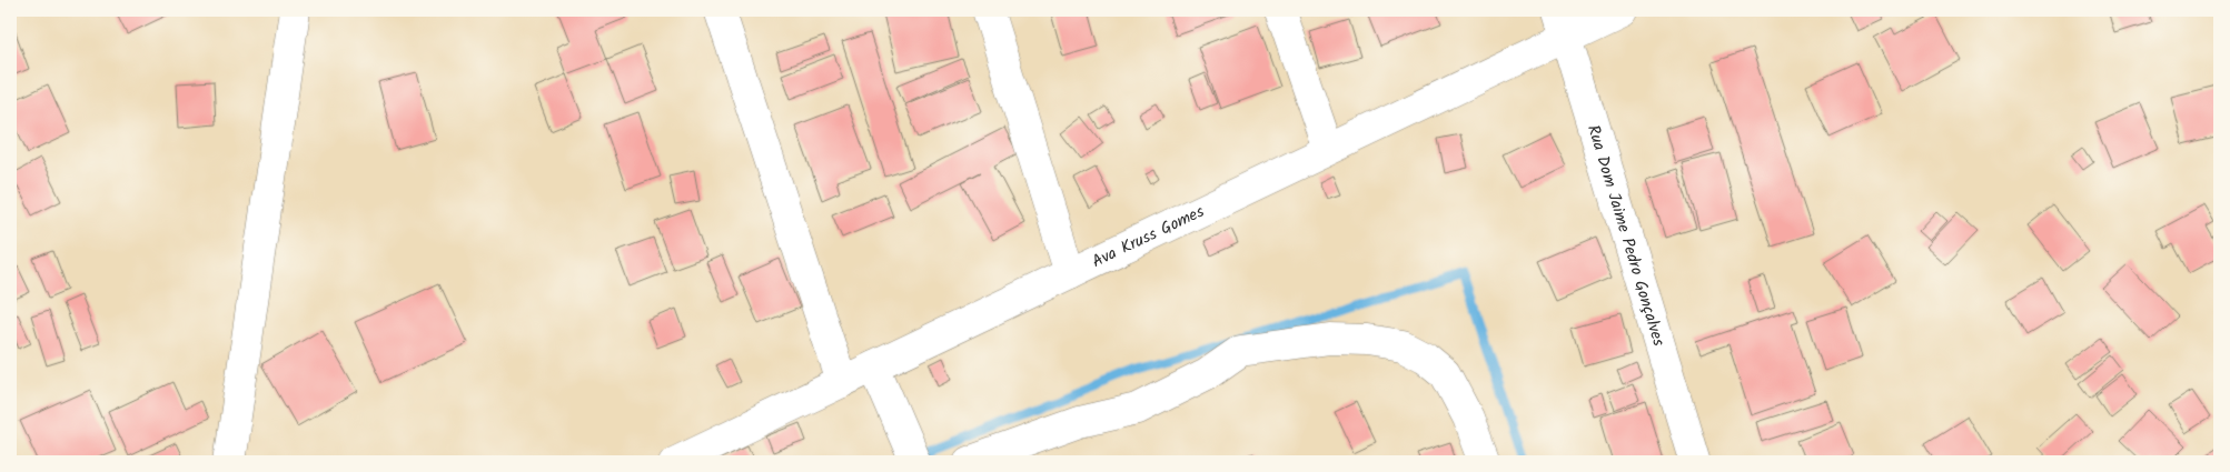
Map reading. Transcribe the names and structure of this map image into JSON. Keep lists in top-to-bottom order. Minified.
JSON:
{"streets":{"street":["Ava Kruss Gomes","Rua Dom Jaime Pedro Gonçalves"]},"crossings":[["Ava Kruss Gomes","Rua Dom Jaime Pedro Gonçalves"]]}
